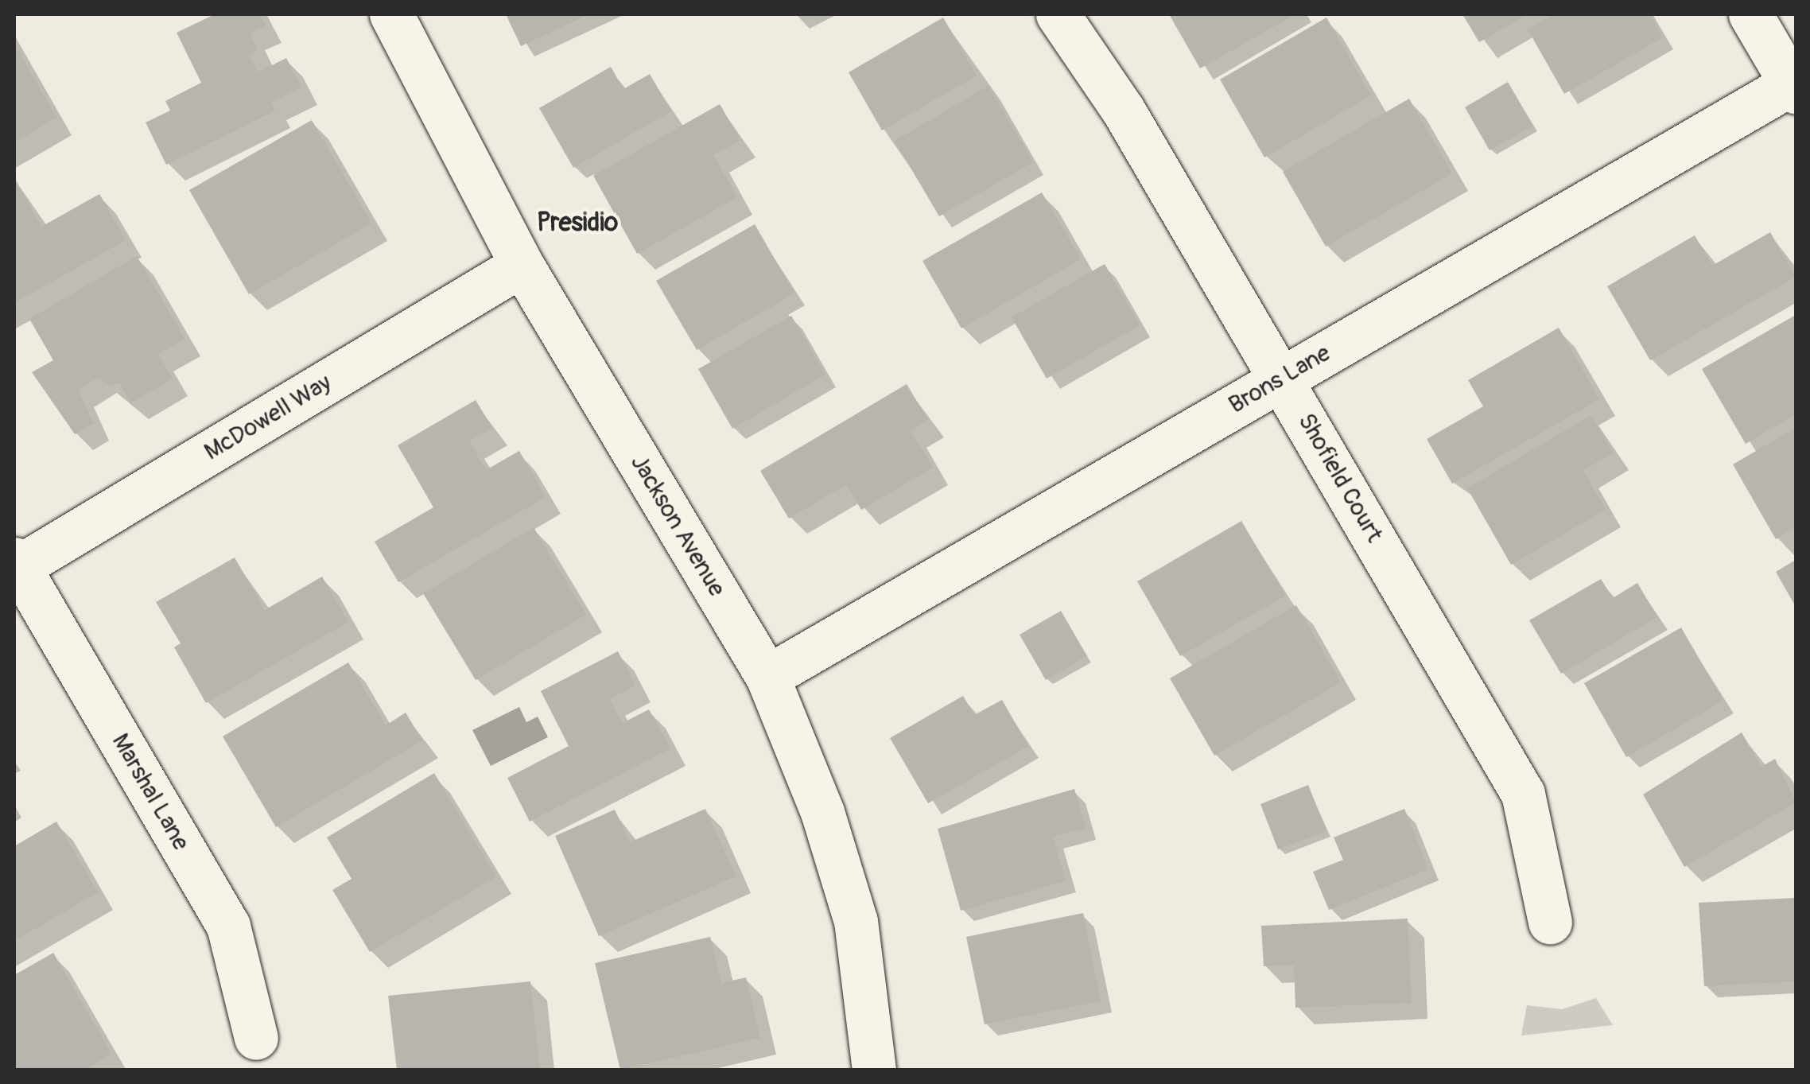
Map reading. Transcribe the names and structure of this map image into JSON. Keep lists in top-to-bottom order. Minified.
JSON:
{"streets":{"street":["Brons Lane","McDowell Way","Shofield Court","Jackson Avenue","Marshal Lane"]},"crossings":[["Brons Lane","Shofield Court"],["Brons Lane","Jackson Avenue"],["McDowell Way","Jackson Avenue"],["McDowell Way","Marshal Lane"]],"districts":["Presidio"]}
